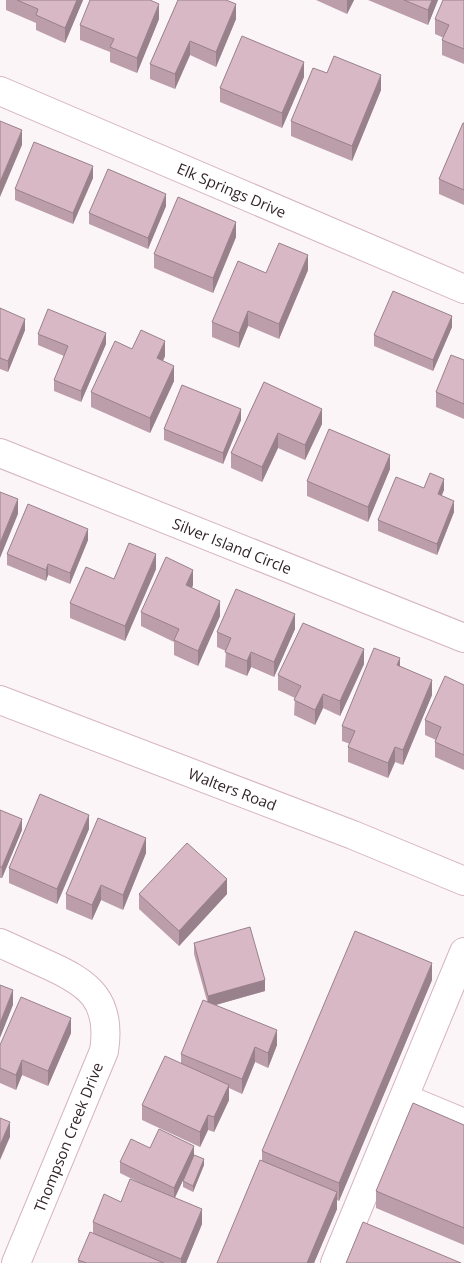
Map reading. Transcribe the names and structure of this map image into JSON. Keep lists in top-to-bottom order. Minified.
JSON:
{"streets":{"street":["Elk Springs Drive","Silver Island Circle","Walters Road","Thompson Creek Drive"]}}
